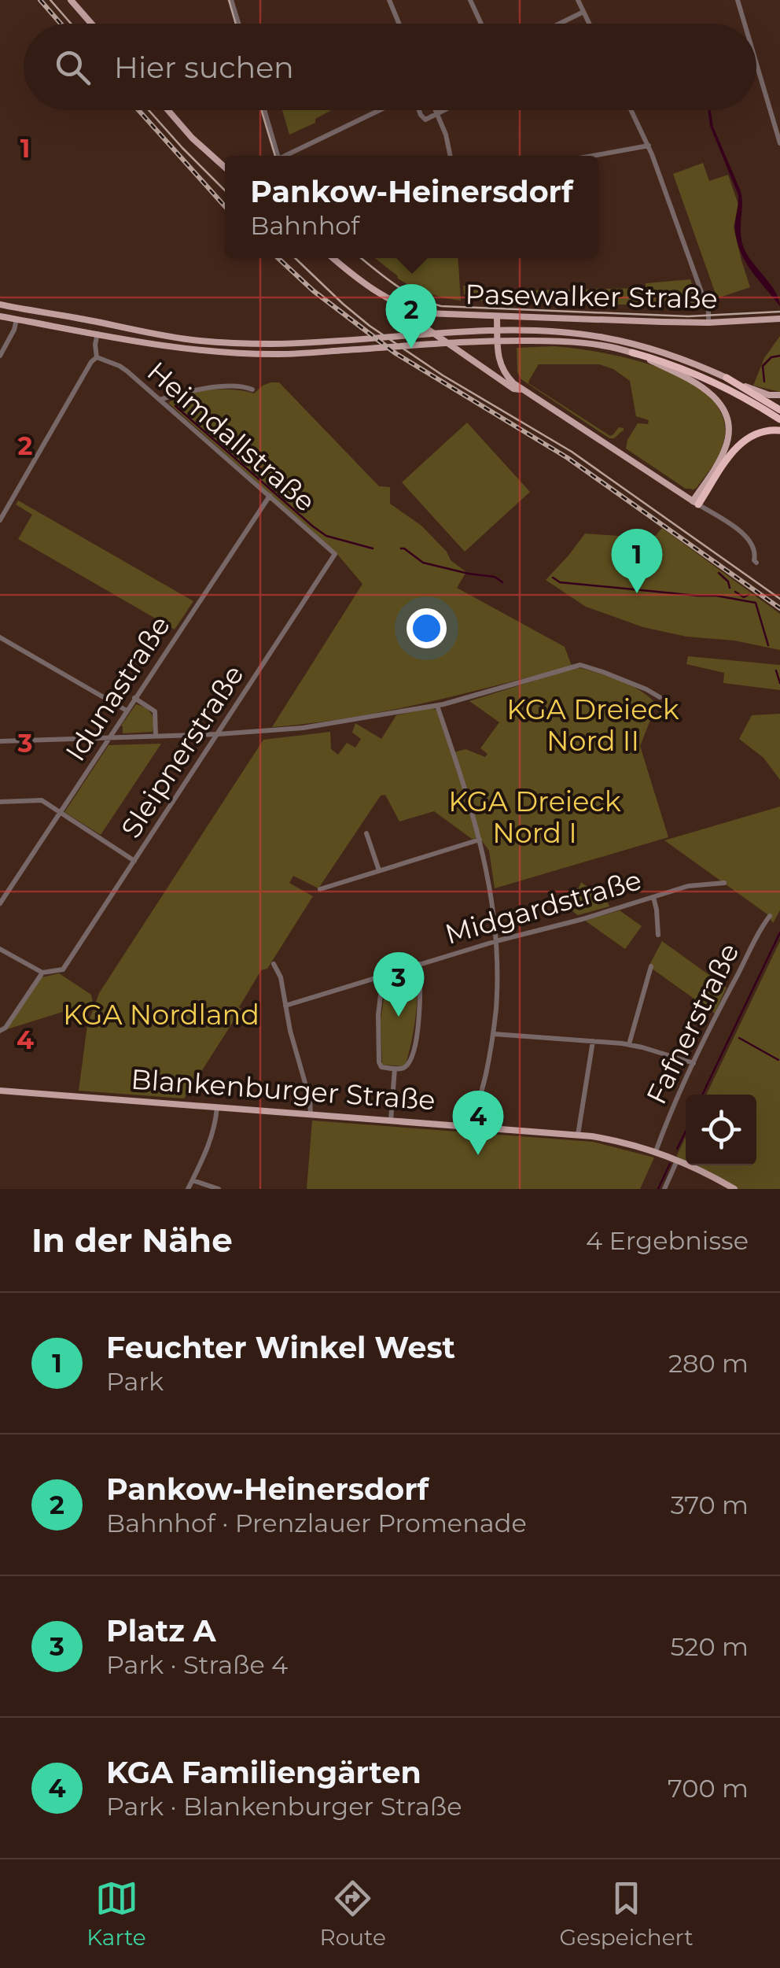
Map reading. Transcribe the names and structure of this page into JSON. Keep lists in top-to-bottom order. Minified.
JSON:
{"streets":{"main road":["Pasewalker Straße","Blankenburger Straße"],"street":["Heimdallstraße","Idunastraße","Sleipnerstraße","Midgardstraße","Fafnerstraße"]},"crossings":[["Heimdallstraße","Idunastraße"],["Heimdallstraße","Sleipnerstraße"],["Fafnerstraße","Blankenburger Straße"]],"parks":["KGA Dreieck Nord II","KGA Dreieck Nord I","KGA Nordland"],"page":{"search":"Hier suchen","popup":["Pankow-Heinersdorf","Bahnhof"],"pins":["2","1","3","4"],"heading":["In der Nähe","4 Ergebnisse"],"list":[{"mark":"1","name":"Feuchter Winkel West","note":"Park","value":"280 m"},{"mark":"2","name":"Pankow-Heinersdorf","note":"Bahnhof · Prenzlauer Promenade","value":"370 m"},{"mark":"3","name":"Platz A","note":"Park · Straße 4","value":"520 m"},{"mark":"4","name":"KGA Familiengärten","note":"Park · Blankenburger Straße","value":"700 m"}],"nav":["Karte","Route","Gespeichert"]},"grid":{"rows":["1","2","3","4"]}}
